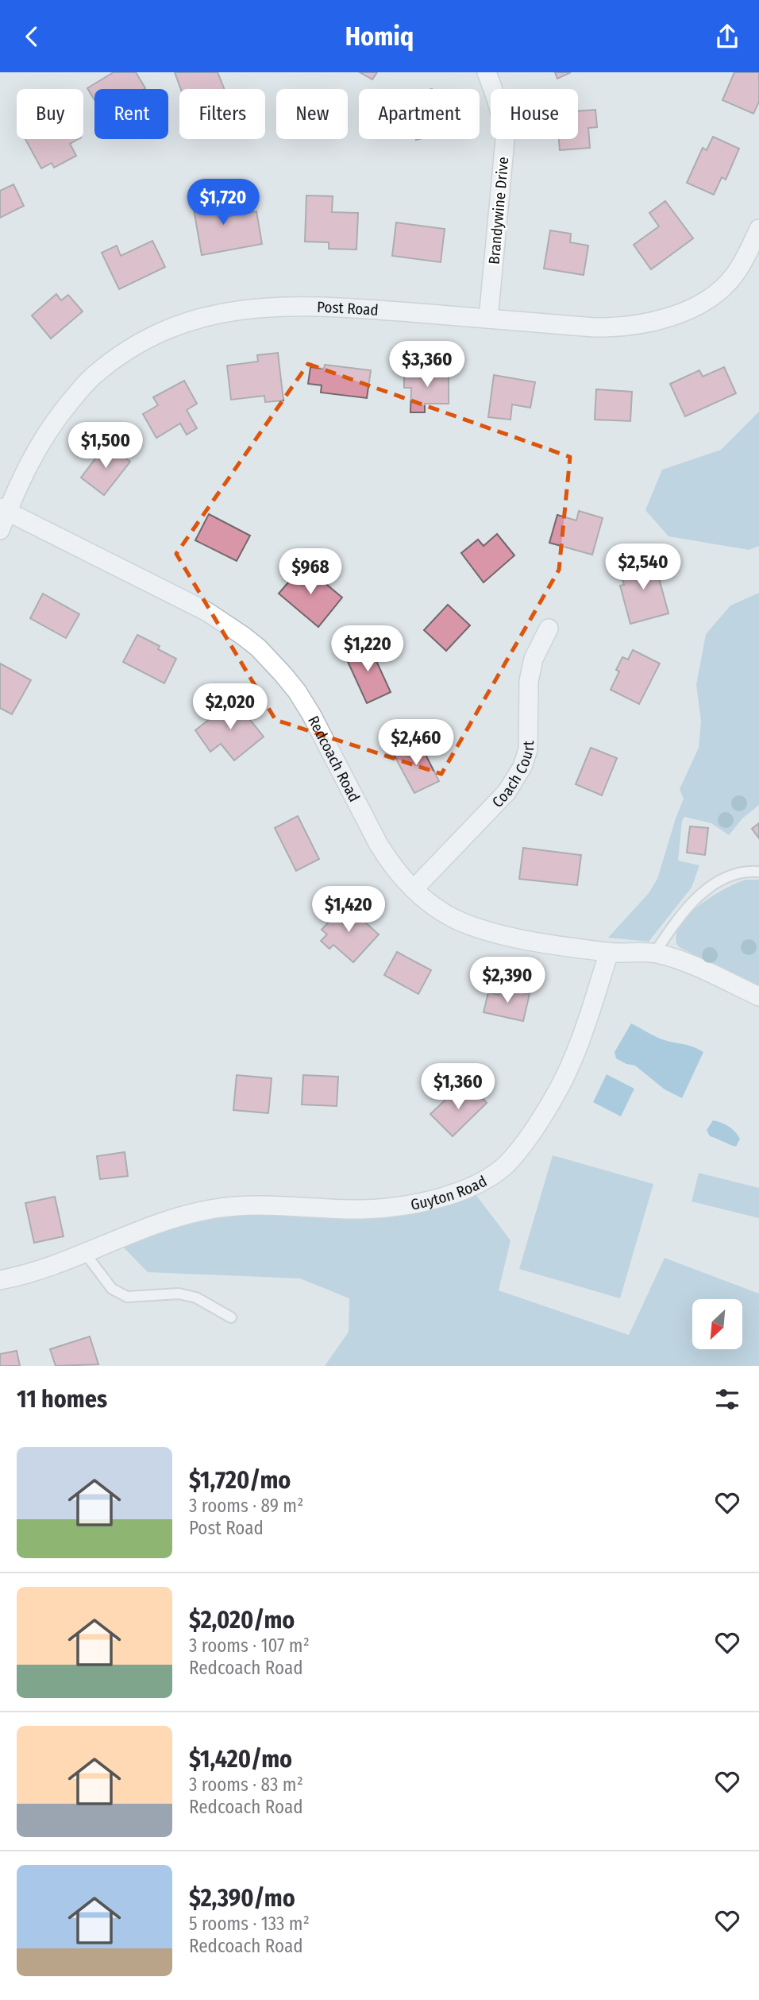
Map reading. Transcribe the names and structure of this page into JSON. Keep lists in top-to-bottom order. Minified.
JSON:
{"streets":{"street":["Brandywine Drive","Post Road","Redcoach Road","Coach Court","Guyton Road"]},"crossings":[["Brandywine Drive","Post Road"],["Post Road","Redcoach Road"],["Redcoach Road","Coach Court"],["Redcoach Road","Guyton Road"]],"north":"bottom left","page":{"header":"Homiq","chip":["Buy","Rent","Filters","New","Apartment","House"],"price":["$1,720","$3,360","$1,500","$2,540","$968","$1,220","$2,020","$2,460","$1,420","$2,390","$1,360"],"heading":"11 homes","list":[{"name":"$1,720/mo","note":"3 rooms · 89 m² · Post Road"},{"name":"$2,020/mo","note":"3 rooms · 107 m² · Redcoach Road"},{"name":"$1,420/mo","note":"3 rooms · 83 m² · Redcoach Road"},{"name":"$2,390/mo","note":"5 rooms · 133 m² · Redcoach Road"}]}}
